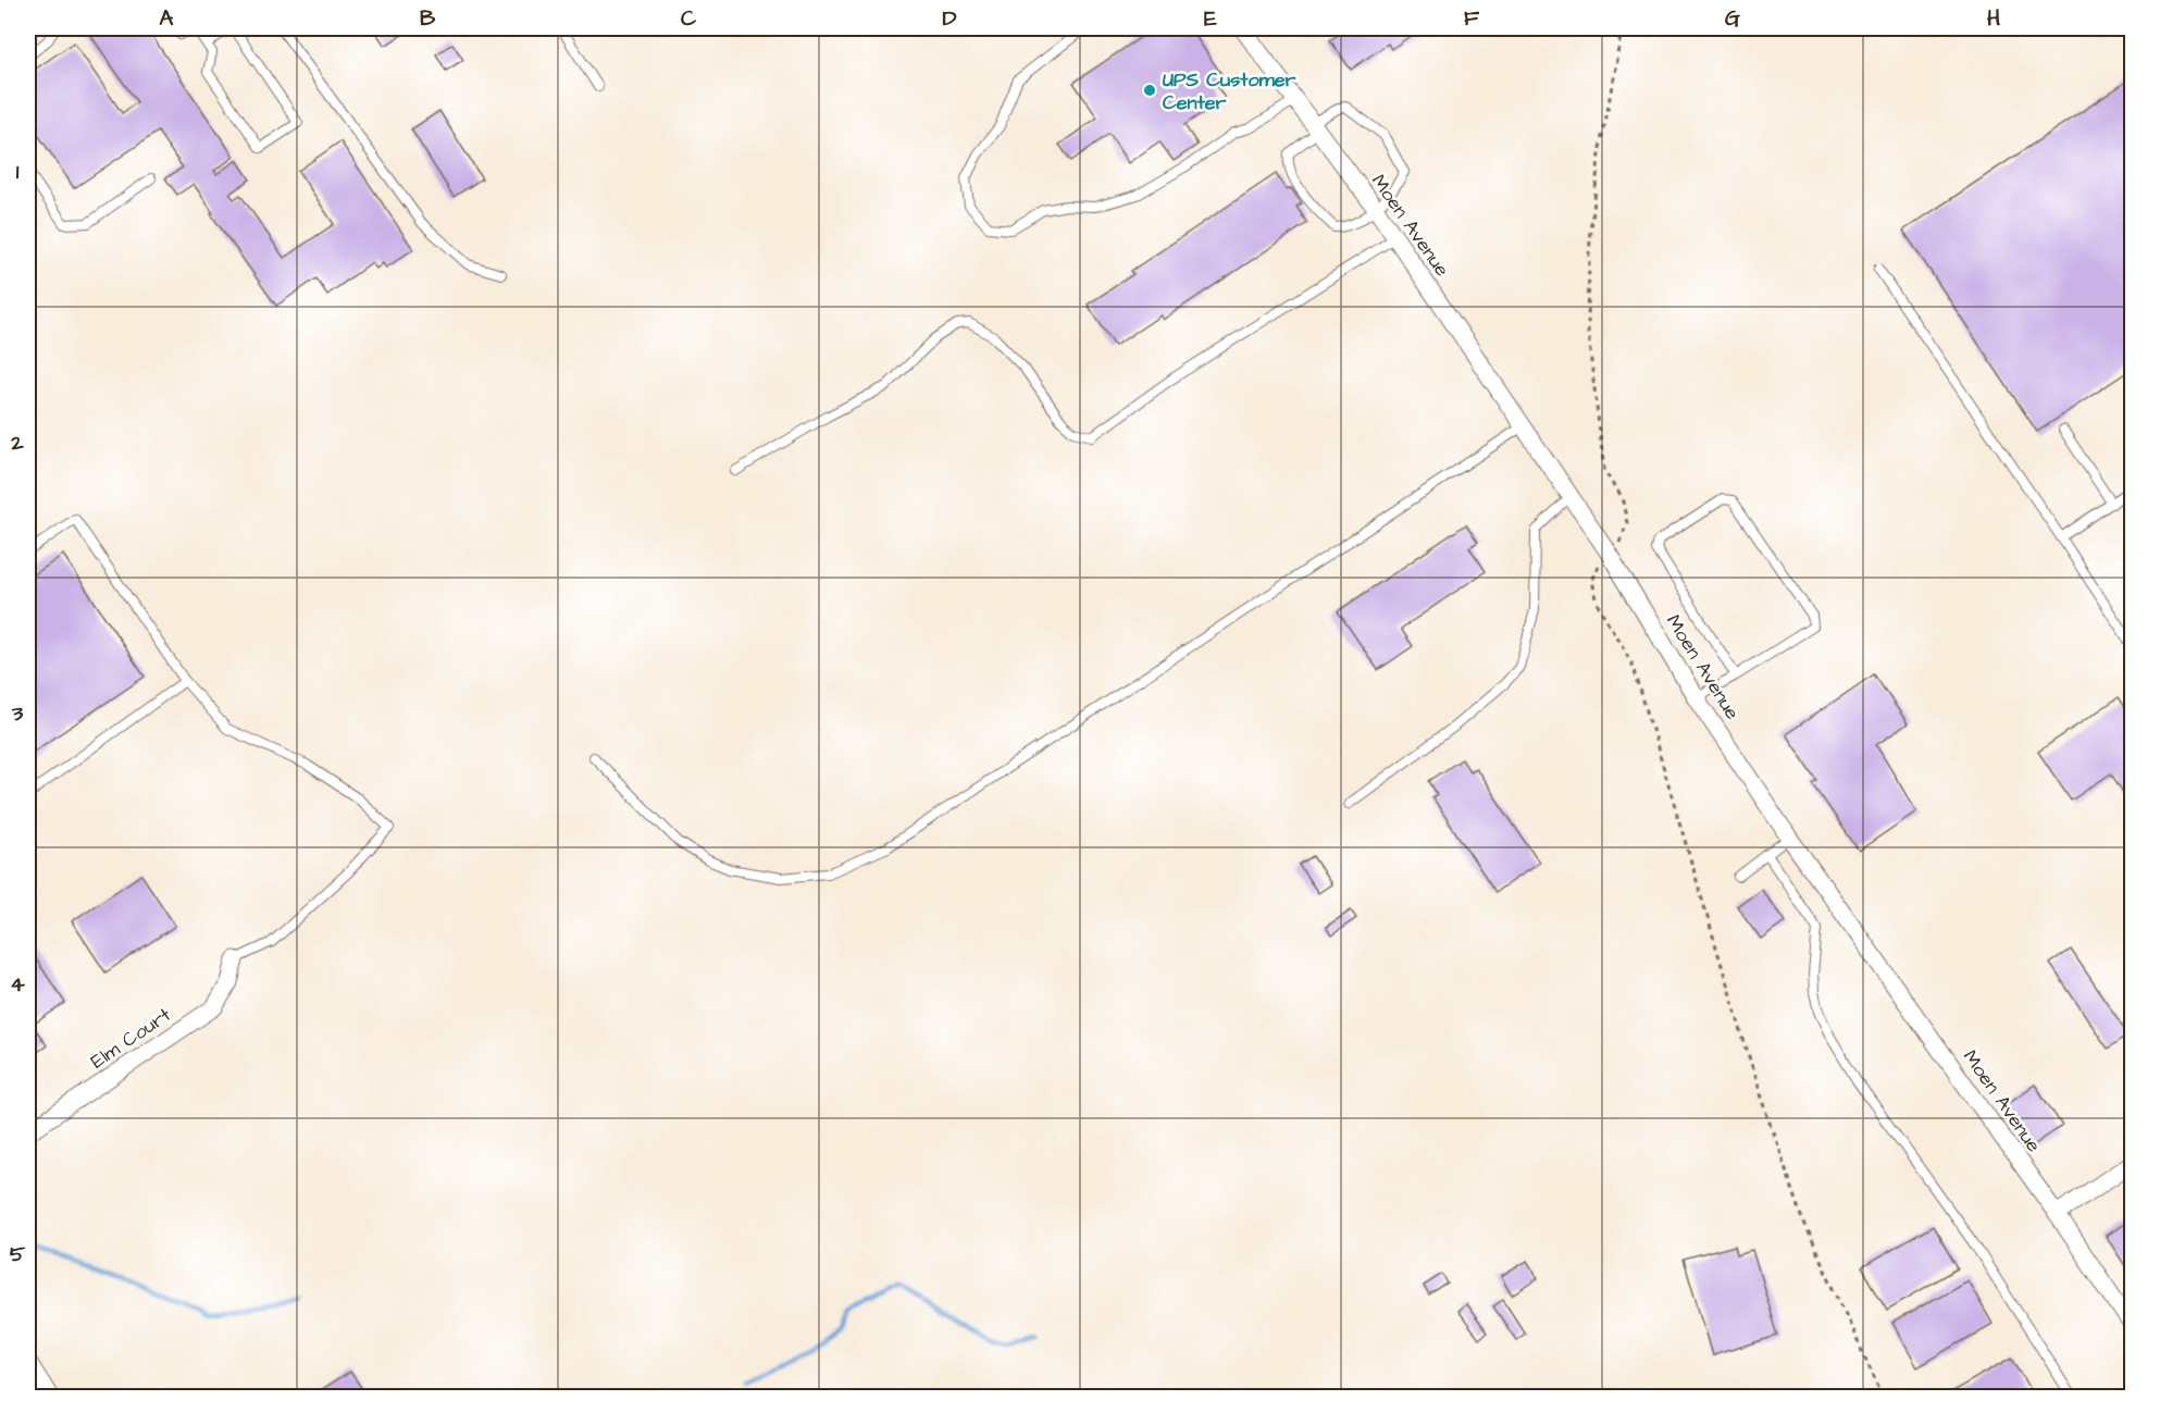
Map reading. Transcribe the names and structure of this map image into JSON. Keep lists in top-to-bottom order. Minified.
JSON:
{"streets":{"street":["Moen Avenue","Elm Court"]},"places":["UPS Customer Center"],"grid":{"columns":["A","B","C","D","E","F","G","H"],"rows":["1","2","3","4","5"]}}
